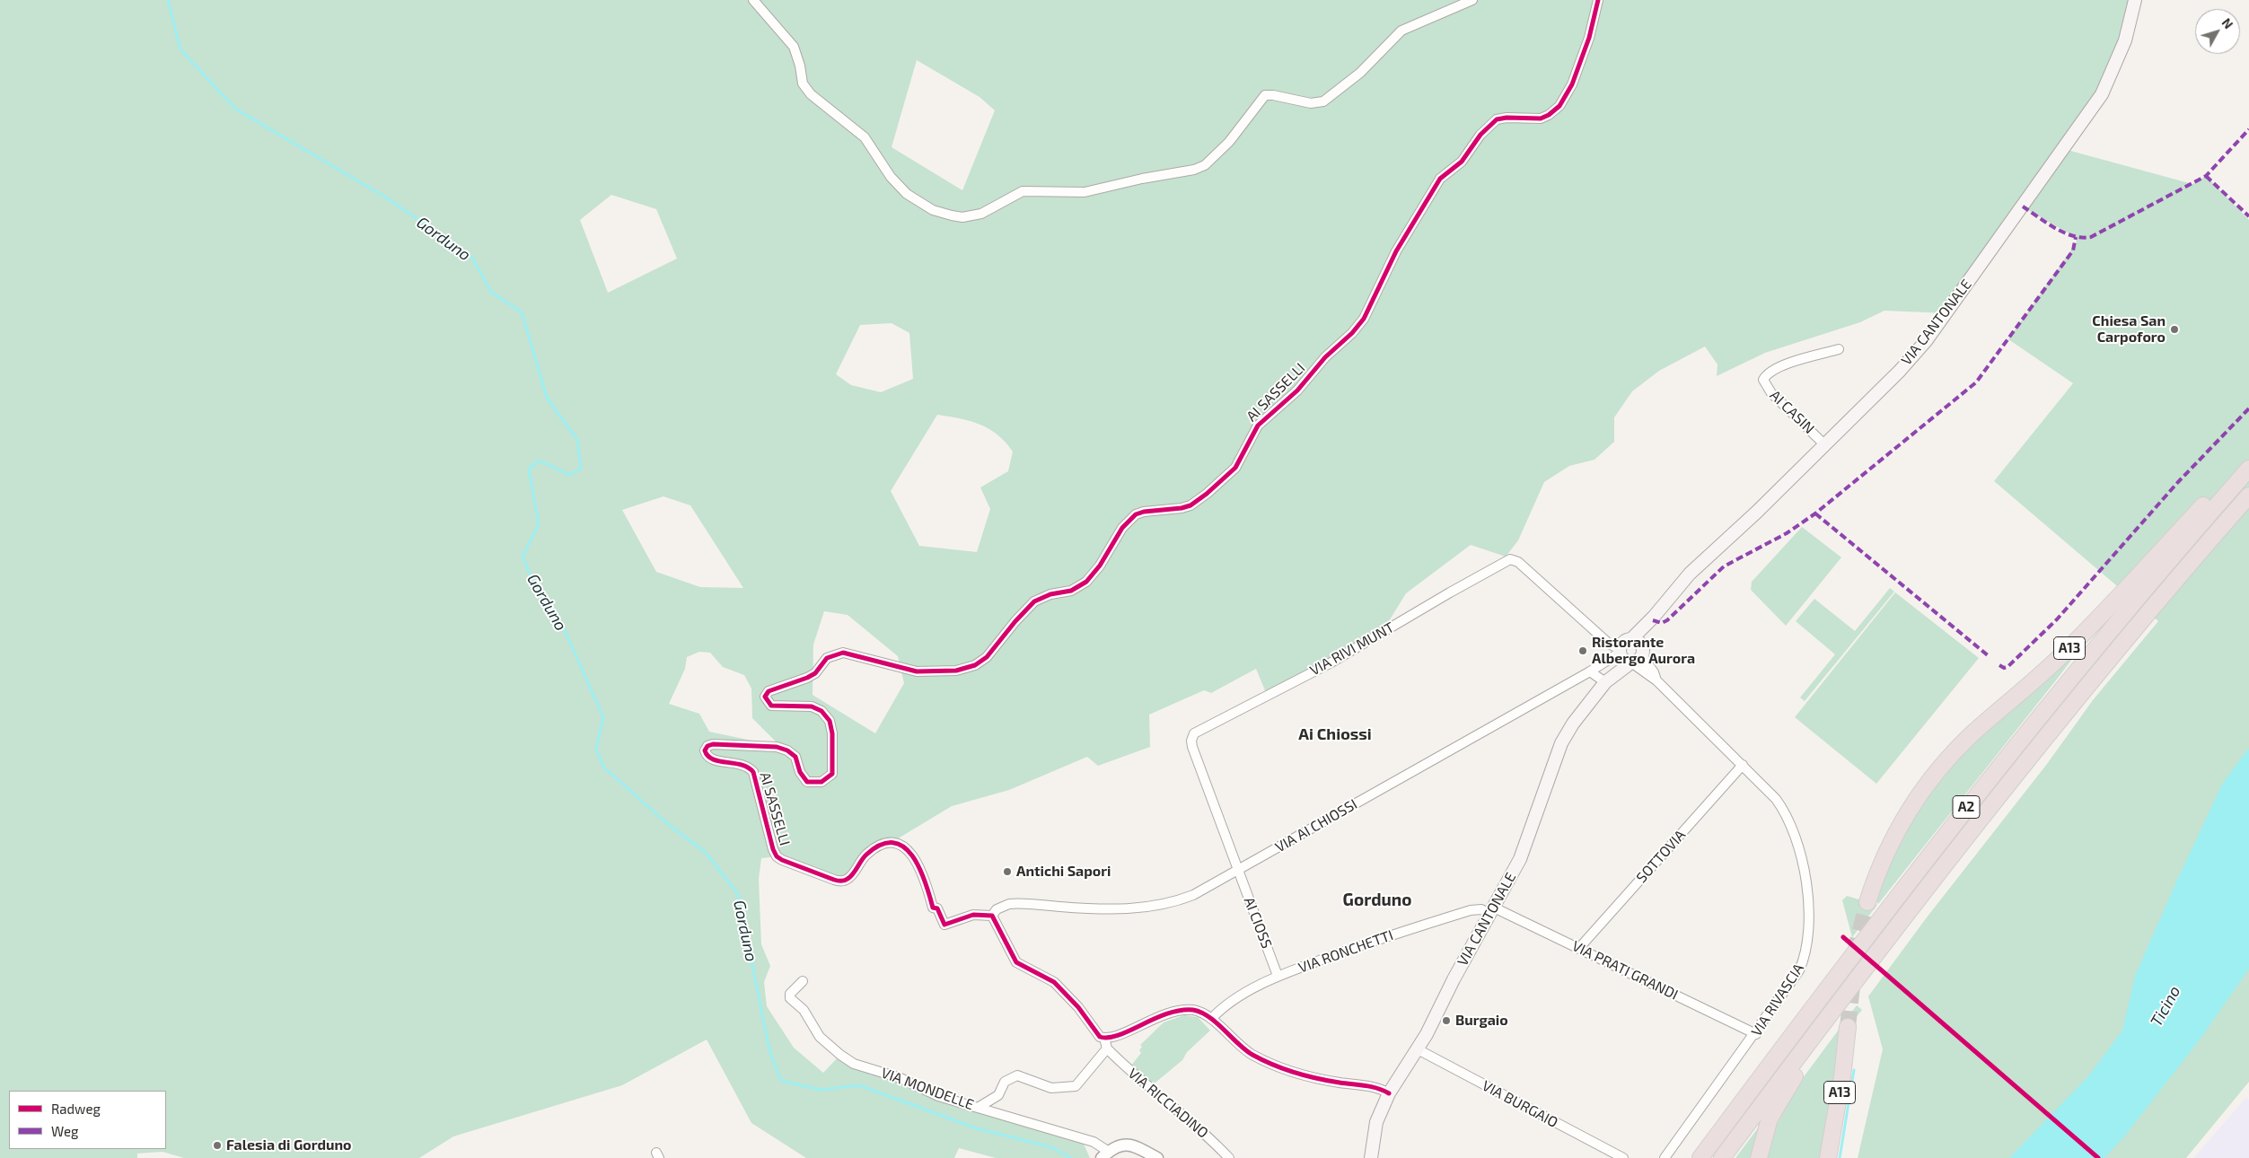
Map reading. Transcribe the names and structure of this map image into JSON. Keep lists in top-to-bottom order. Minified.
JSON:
{"streets":{"highway":["A13","A2"],"main road":["VIA CANTONALE"],"street":["AI SASSELLI","AI CASIN","VIA RIVI MUNT","VIA AI CHIOSSI","SOTTOVIA","AI CIOSS","VIA RONCHETTI","VIA PRATI GRANDI","VIA RIVASCIA","VIA MONDELLE","VIA RICCIADINO","VIA BURGAIO"]},"crossings":[["VIA CANTONALE","AI CASIN"],["VIA CANTONALE","VIA RIVI MUNT"],["VIA CANTONALE","VIA AI CHIOSSI"],["VIA CANTONALE","VIA RONCHETTI"],["VIA CANTONALE","VIA PRATI GRANDI"],["VIA CANTONALE","VIA RIVASCIA"],["VIA CANTONALE","VIA BURGAIO"],["AI SASSELLI","VIA AI CHIOSSI"],["VIA RIVI MUNT","VIA AI CHIOSSI"],["VIA RIVI MUNT","AI CIOSS"],["VIA AI CHIOSSI","AI CIOSS"],["SOTTOVIA","VIA PRATI GRANDI"],["SOTTOVIA","VIA RIVASCIA"],["AI CIOSS","VIA RONCHETTI"],["VIA RONCHETTI","VIA PRATI GRANDI"],["VIA PRATI GRANDI","VIA RIVASCIA"]],"districts":["Ai Chiossi","Gorduno"],"water":["Gorduno","Ticino"],"places":["Chiesa San Carpoforo","Ristorante Albergo Aurora","Antichi Sapori","Burgaio","Falesia di Gorduno"],"legend":["Radweg","Weg"],"north":"top right"}
